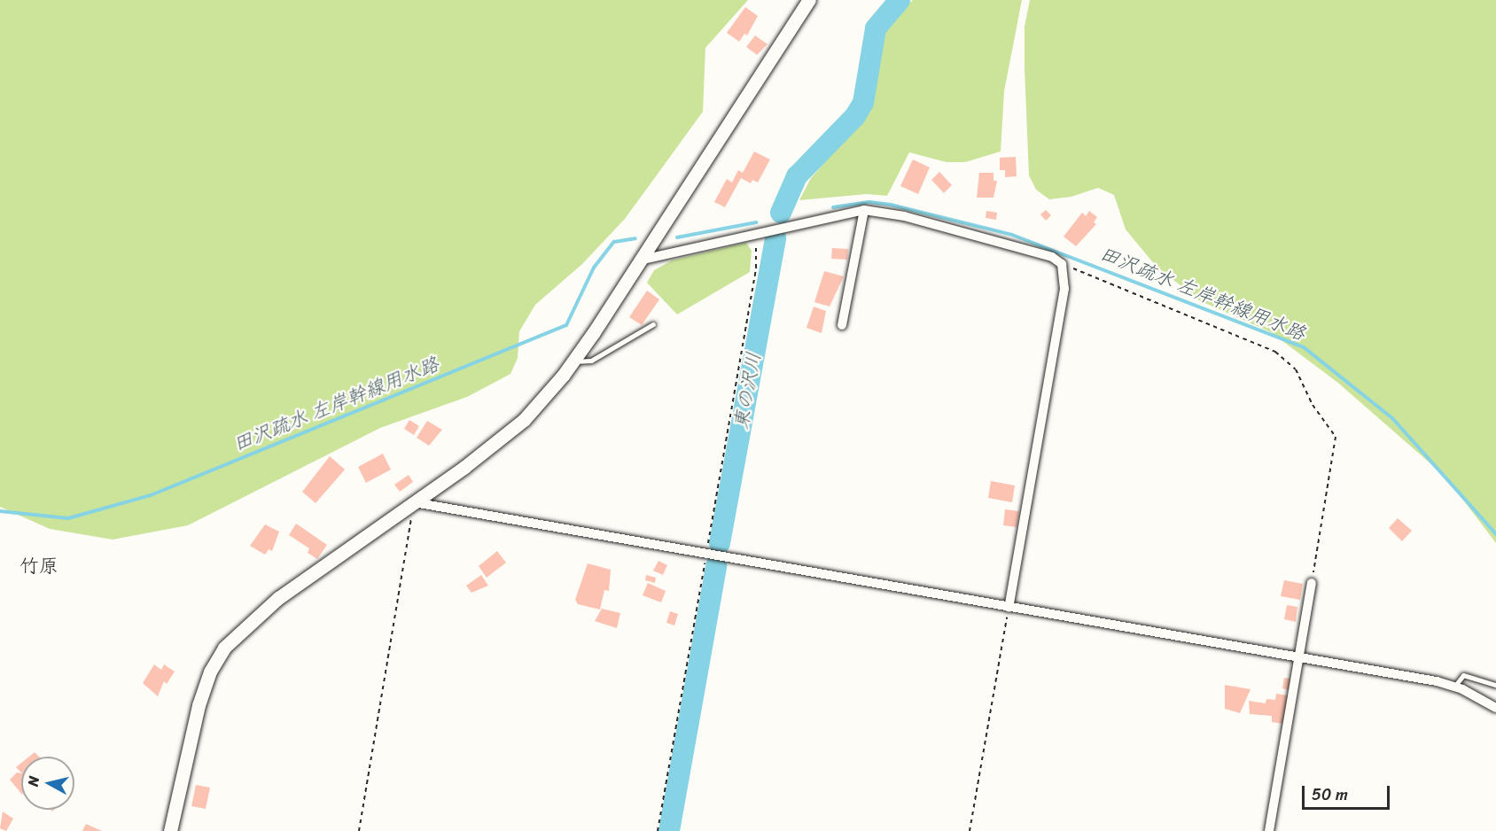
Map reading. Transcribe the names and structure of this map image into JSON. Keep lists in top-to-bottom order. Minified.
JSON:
{"districts":["竹原"],"water":["田沢疏水 左岸幹線用水路","東の沢川"],"scale_bar":"50 m","north":"left"}
